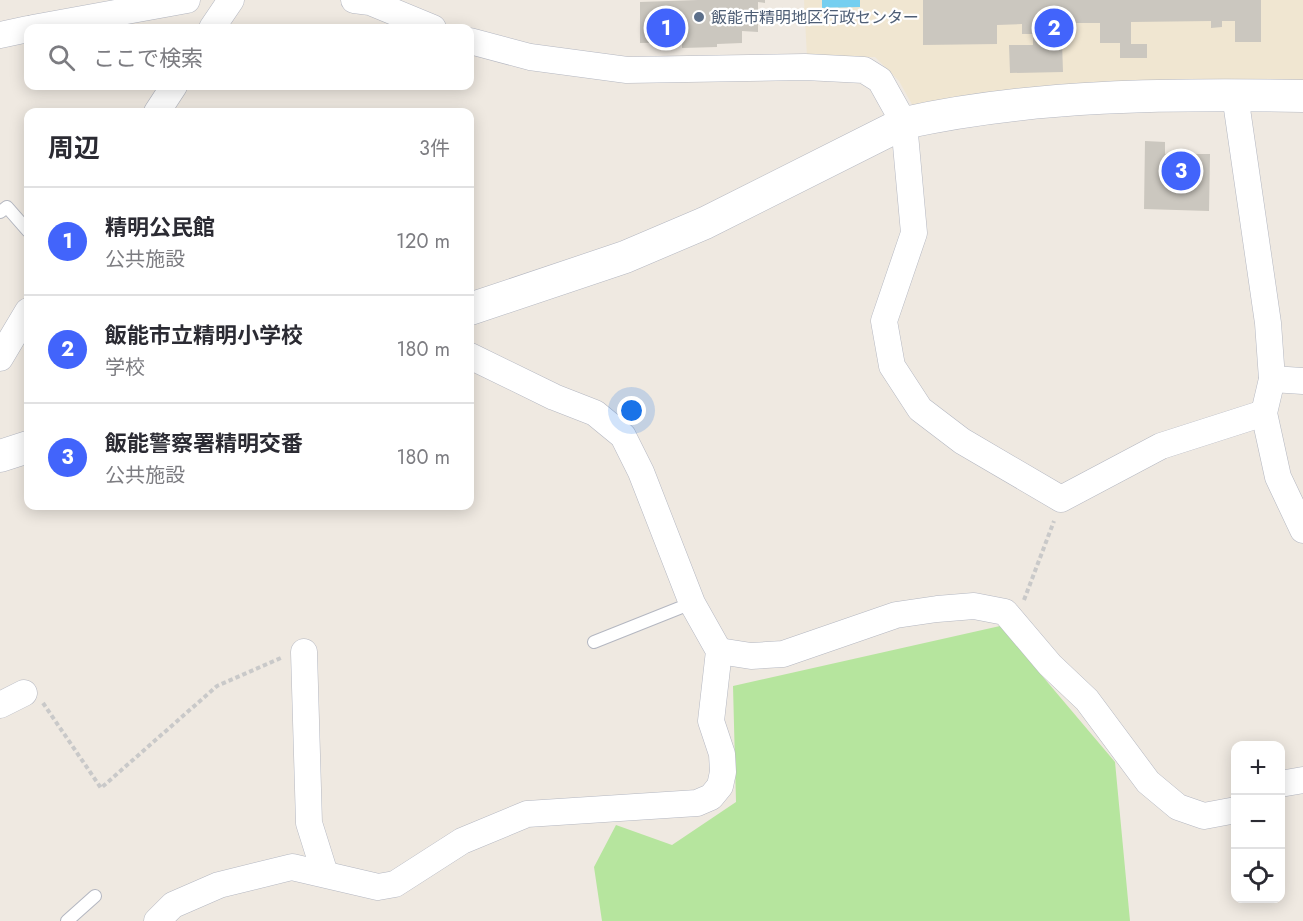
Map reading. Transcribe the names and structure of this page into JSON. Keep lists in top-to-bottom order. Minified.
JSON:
{"places":["飯能市精明地区行政センター"],"page":{"pins":["1","2","3"],"search":"ここで検索","heading":["周辺","3件"],"list":[{"mark":"1","name":"精明公民館","note":"公共施設","value":"120 m"},{"mark":"2","name":"飯能市立精明小学校","note":"学校","value":"180 m"},{"mark":"3","name":"飯能警察署精明交番","note":"公共施設","value":"180 m"}],"map_buttons":["+","−"]}}
